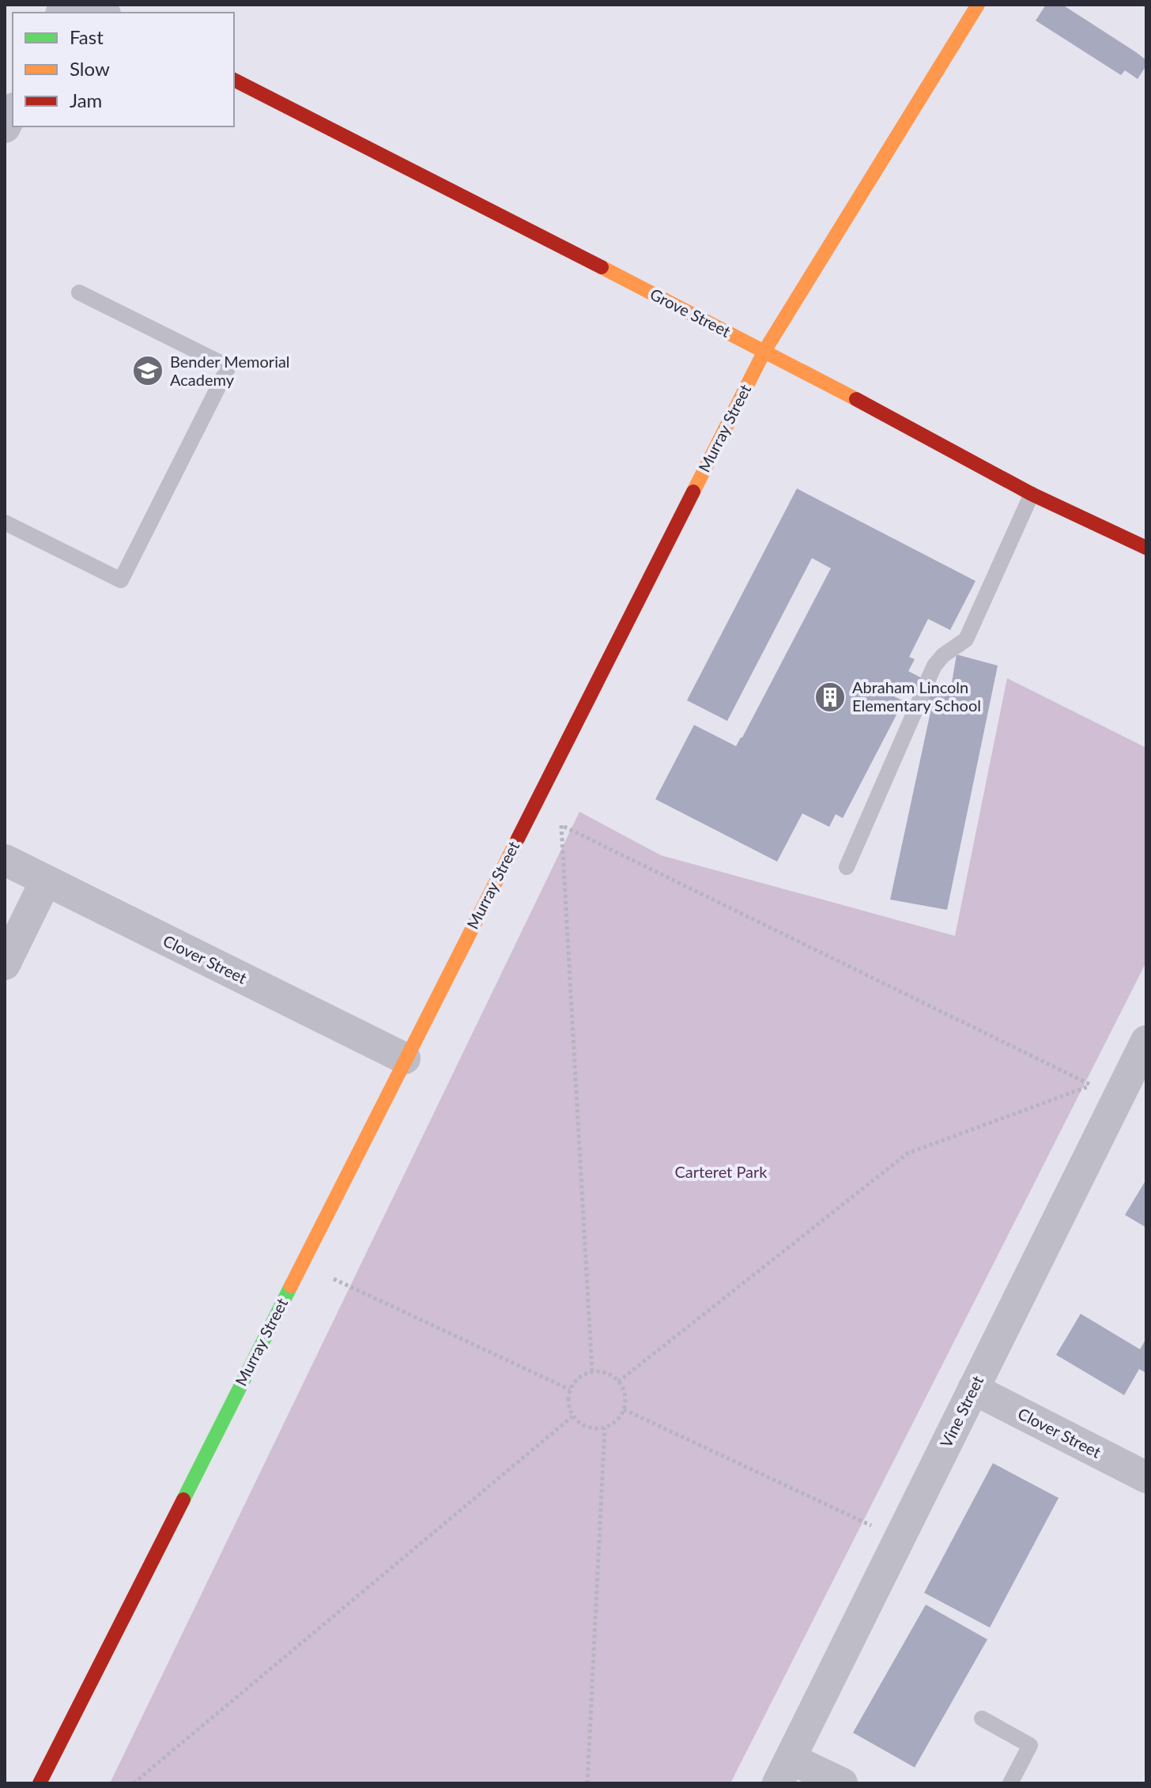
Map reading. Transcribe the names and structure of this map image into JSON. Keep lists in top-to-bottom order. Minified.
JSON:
{"streets":{"street":["Grove Street","Murray Street","Clover Street","Vine Street"]},"crossings":[["Grove Street","Murray Street"],["Murray Street","Clover Street"],["Clover Street","Vine Street"]],"parks":["Carteret Park"],"places":{"school or university":["Bender Memorial Academy"],"building":["Abraham Lincoln Elementary School"]},"legend":["Fast","Slow","Jam"]}
